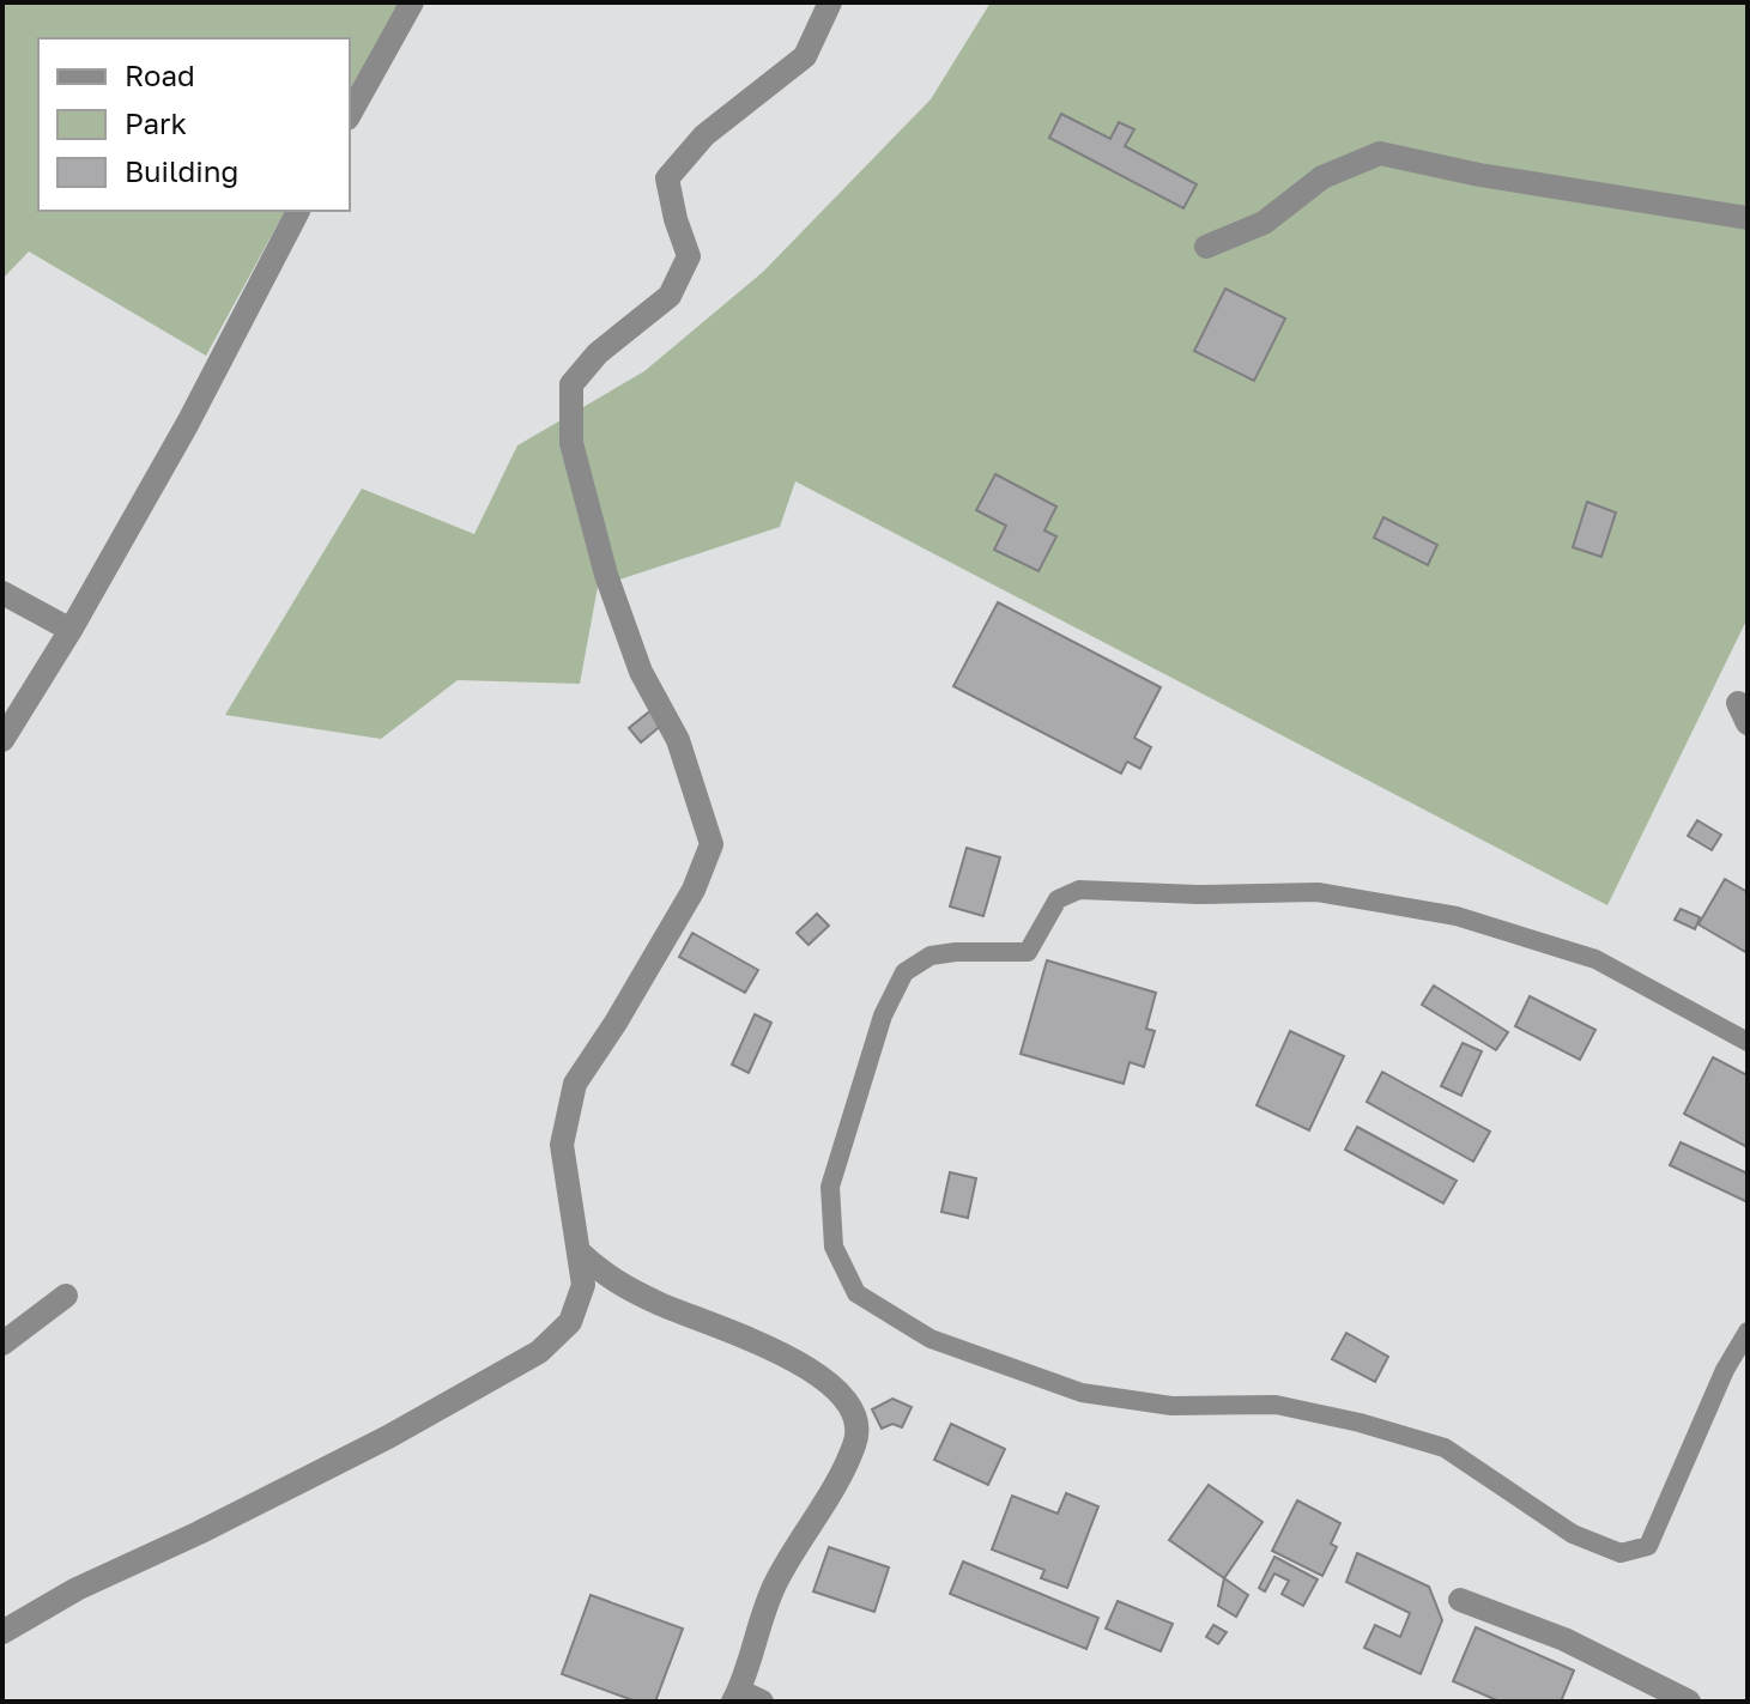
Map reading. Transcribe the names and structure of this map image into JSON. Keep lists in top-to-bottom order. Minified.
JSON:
{"legend":["Road","Park","Building"]}
